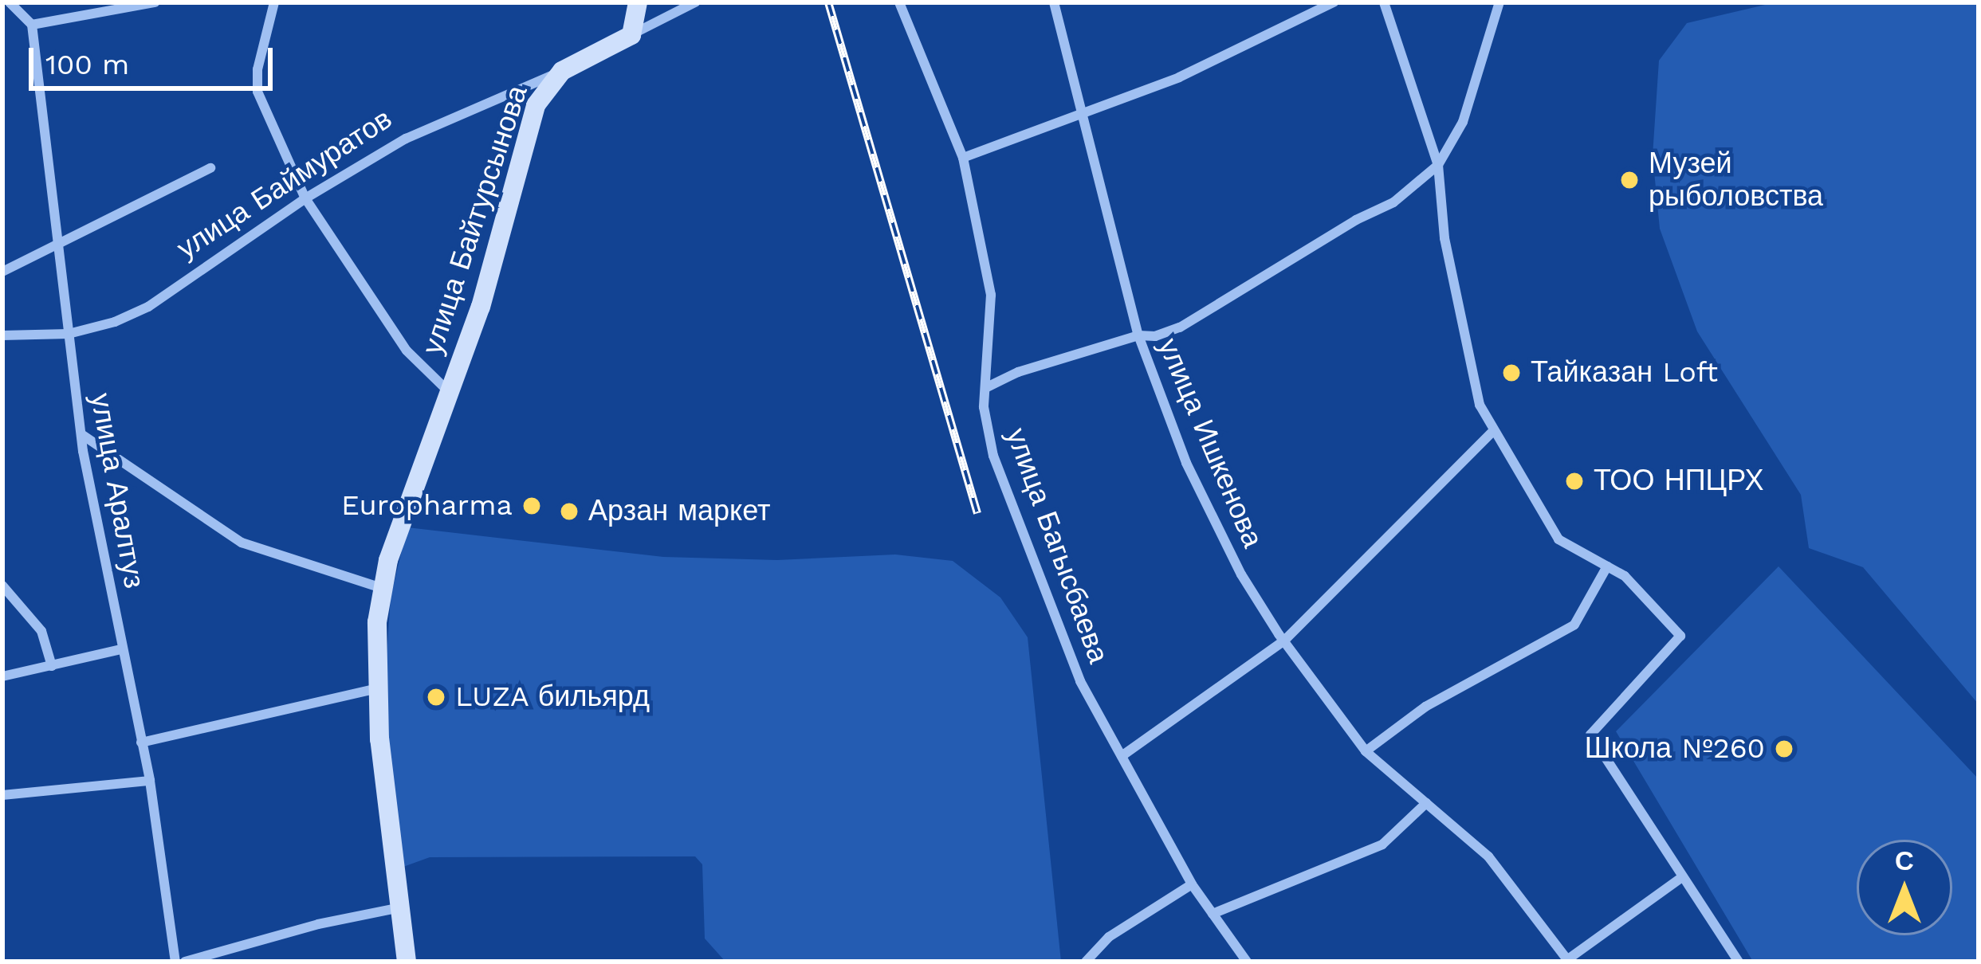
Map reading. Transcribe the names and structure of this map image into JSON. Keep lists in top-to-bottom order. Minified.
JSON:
{"streets":{"street":["улица Баймуратов","улица Байтурсынова","улица Ишкенова","улица Аралтуз","улица Багысбаева"]},"crossings":[["улица Баймуратов","улица Байтурсынова"],["улица Баймуратов","улица Аралтуз"]],"places":["Музей рыболовства","Тайказан Loft","ТОО НПЦРХ","Europharma","Арзан маркет","LUZA бильярд","Школа №260"],"scale_bar":"100 m","north":"top"}
